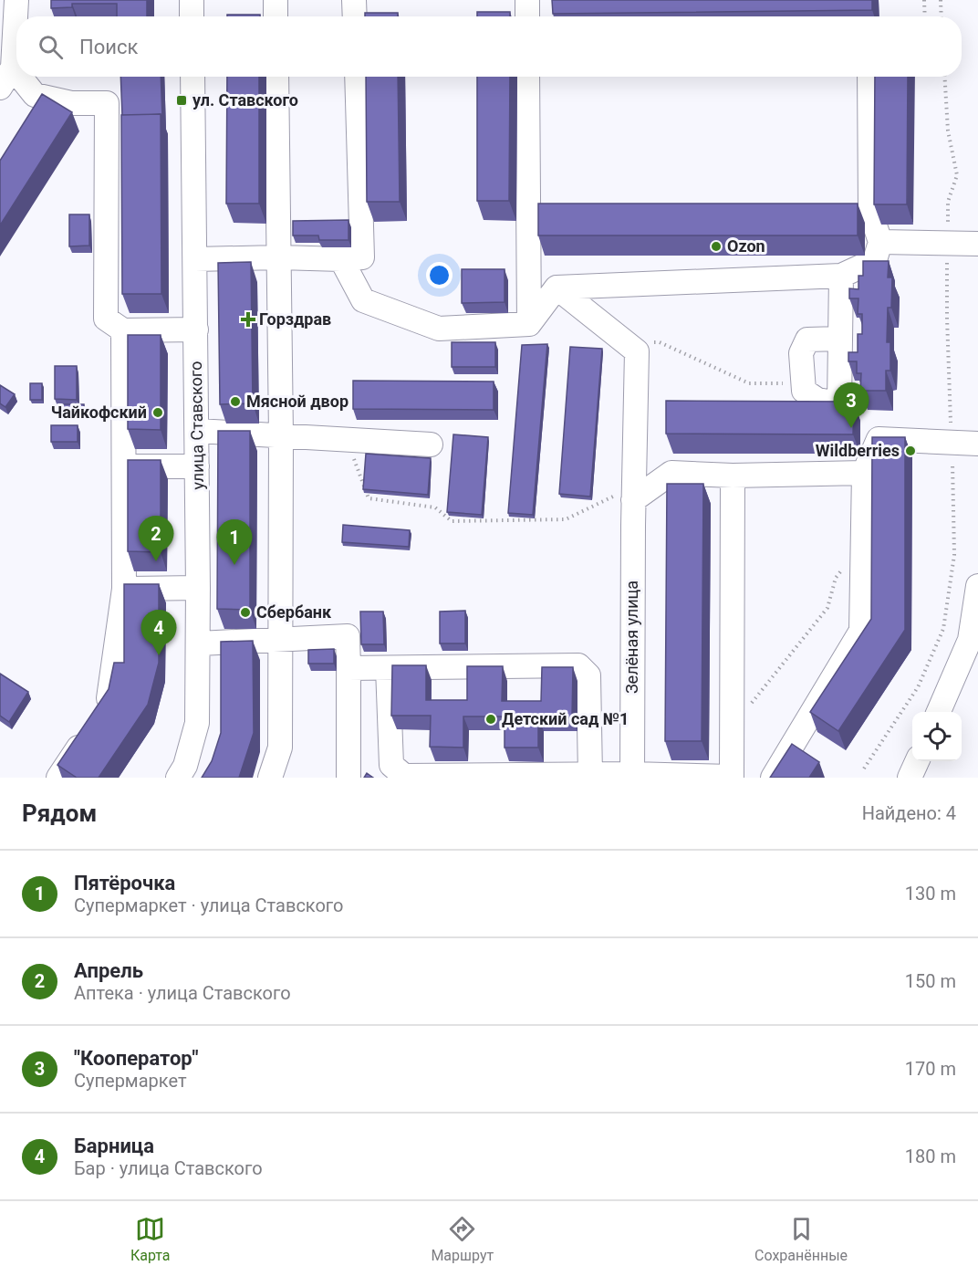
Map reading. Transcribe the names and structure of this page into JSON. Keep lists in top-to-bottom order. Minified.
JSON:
{"streets":{"street":["улица Ставского","Зелёная улица"]},"places":{"transit":["ул. Ставского"],"other":["Ozon","Мясной двор","Чайкофский","Wildberries","Сбербанк","Детский сад №1"],"health":["Горздрав"]},"page":{"search":"Поиск","pins":["3","2","1","4"],"heading":["Рядом","Найдено: 4"],"list":[{"mark":"1","name":"Пятёрочка","note":"Супермаркет · улица Ставского","value":"130 m"},{"mark":"2","name":"Апрель","note":"Аптека · улица Ставского","value":"150 m"},{"mark":"3","name":"\"Кооператор\"","note":"Супермаркет","value":"170 m"},{"mark":"4","name":"Барница","note":"Бар · улица Ставского","value":"180 m"}],"nav":["Карта","Маршрут","Сохранённые"]}}
